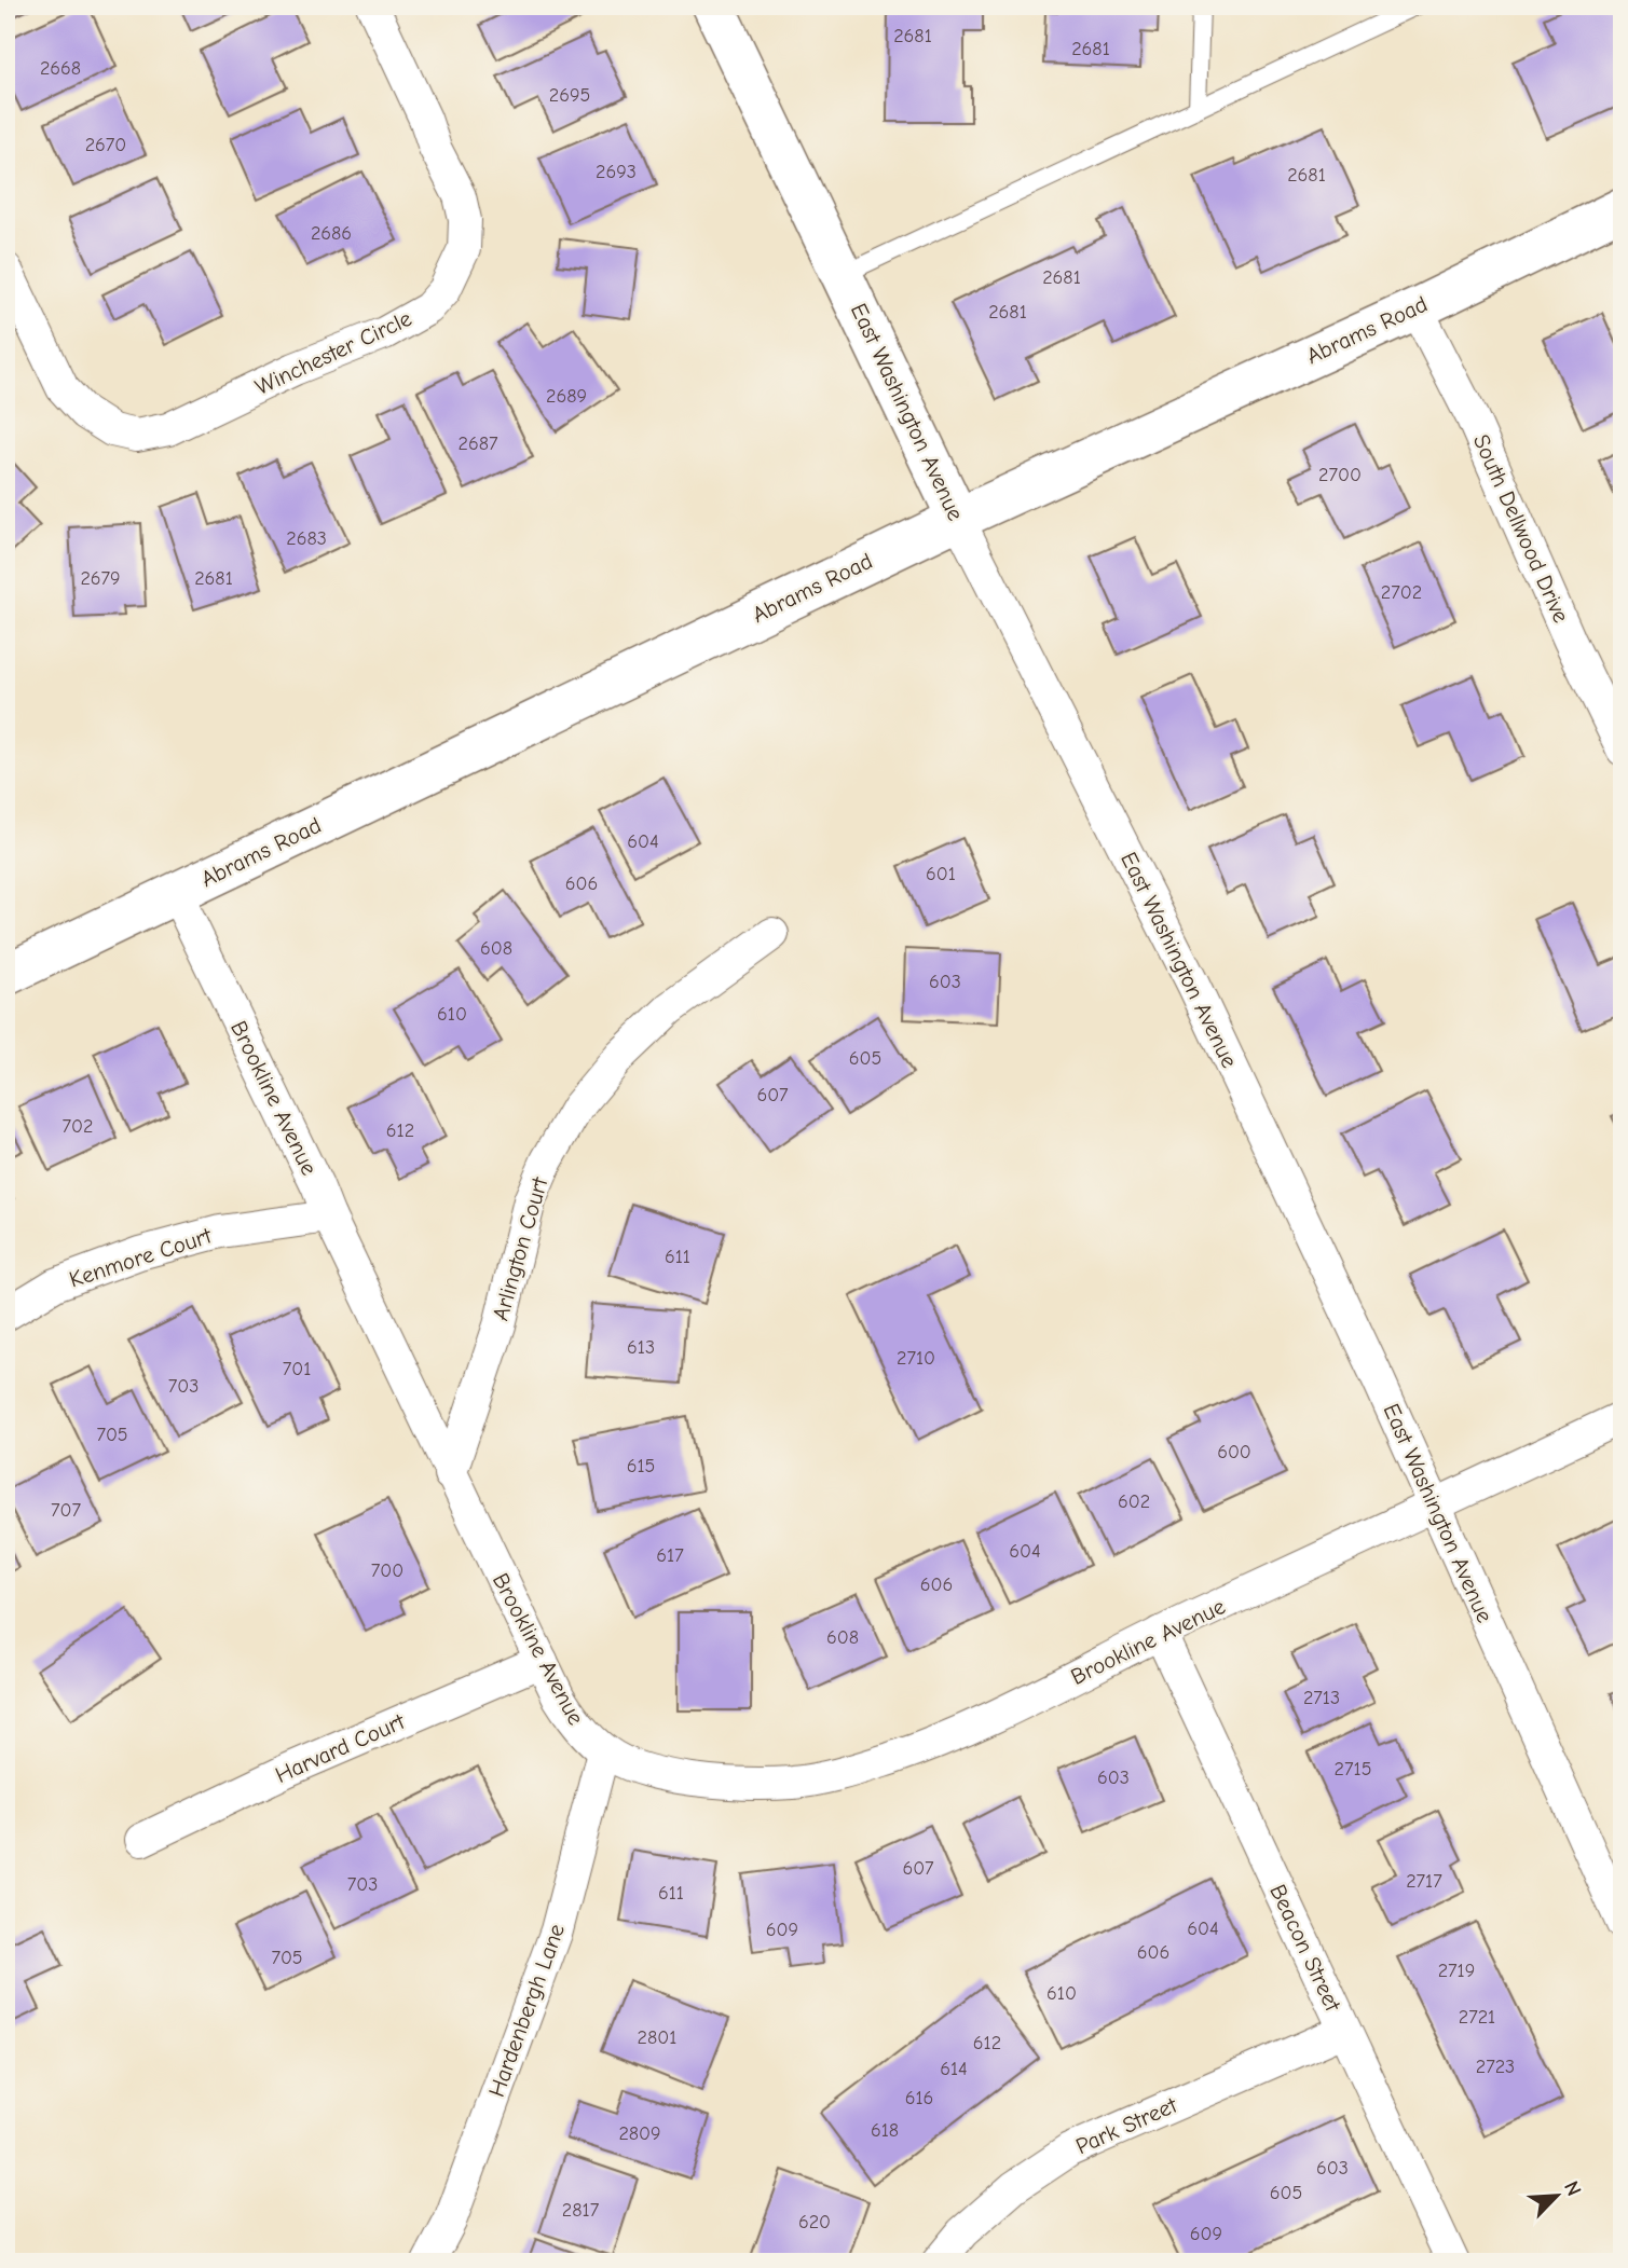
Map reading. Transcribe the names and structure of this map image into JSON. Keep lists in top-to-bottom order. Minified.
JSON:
{"streets":{"street":["Abrams Road","Winchester Circle","East Washington Avenue","South Dellwood Drive","Brookline Avenue","Arlington Court","Kenmore Court","Harvard Court","Beacon Street","Hardenbergh Lane","Park Street"]},"crossings":[["Abrams Road","East Washington Avenue"],["Abrams Road","South Dellwood Drive"],["Abrams Road","Brookline Avenue"],["East Washington Avenue","Brookline Avenue"],["Brookline Avenue","Arlington Court"],["Brookline Avenue","Kenmore Court"],["Brookline Avenue","Harvard Court"],["Brookline Avenue","Beacon Street"],["Brookline Avenue","Hardenbergh Lane"],["Beacon Street","Park Street"]],"house_numbers":["2681","2681","2668","2695","2670","2693","2681","2686","2681","2681","2689","2687","2700","2683","2679","2681","2702","604","601","606","608","603","610","605","607","702","612","611","613","2710","701","703","705","600","615","602","707","604","617","700","606","608","2713","2715","603","607","2717","703","611","604","609","606","705","2719","610","2721","2801","612","2723","614","616","618","2809","603","605","2817","620","609"],"north":"top right"}
